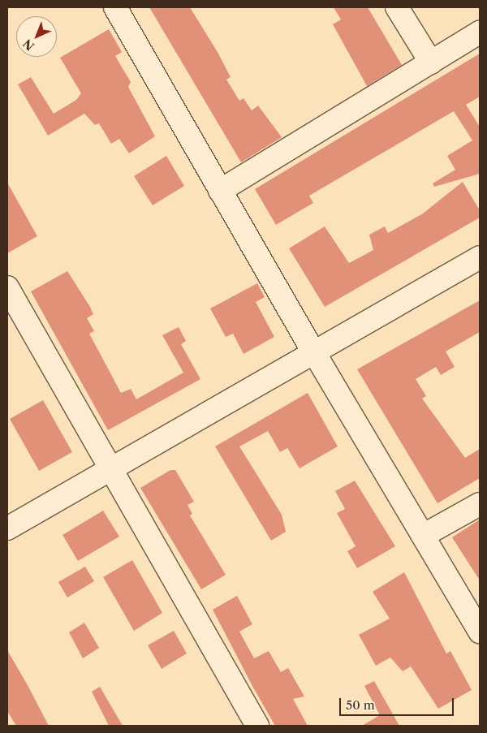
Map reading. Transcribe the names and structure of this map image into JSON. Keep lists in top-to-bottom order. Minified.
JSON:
{"scale_bar":"50 m","north":"bottom left"}
